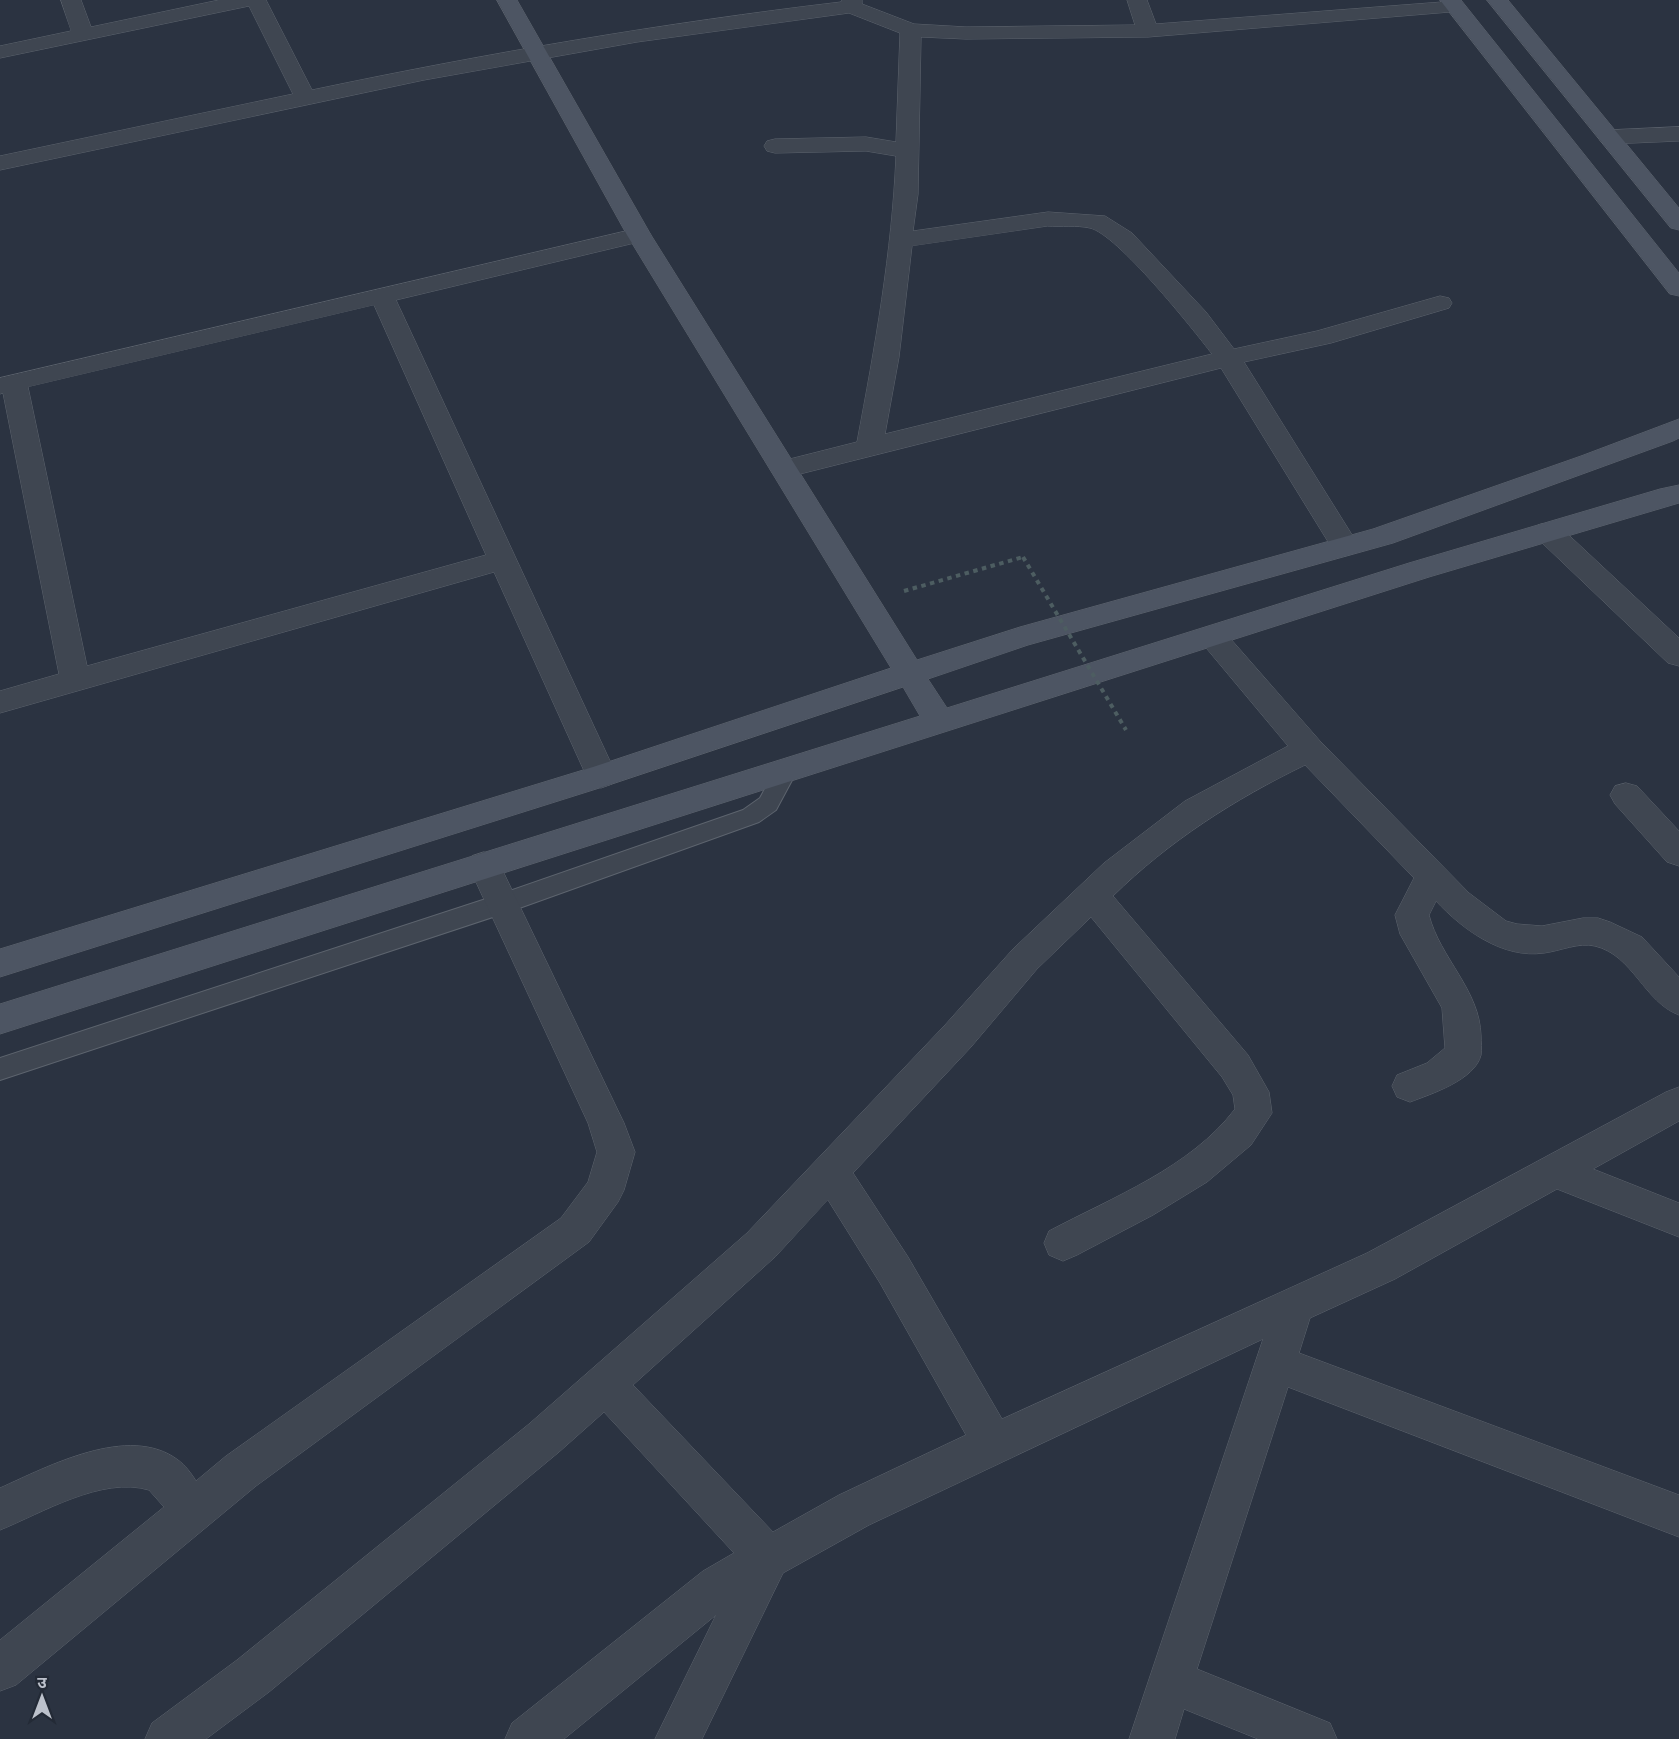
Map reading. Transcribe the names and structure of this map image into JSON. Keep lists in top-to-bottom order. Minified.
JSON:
{"north":"top"}
